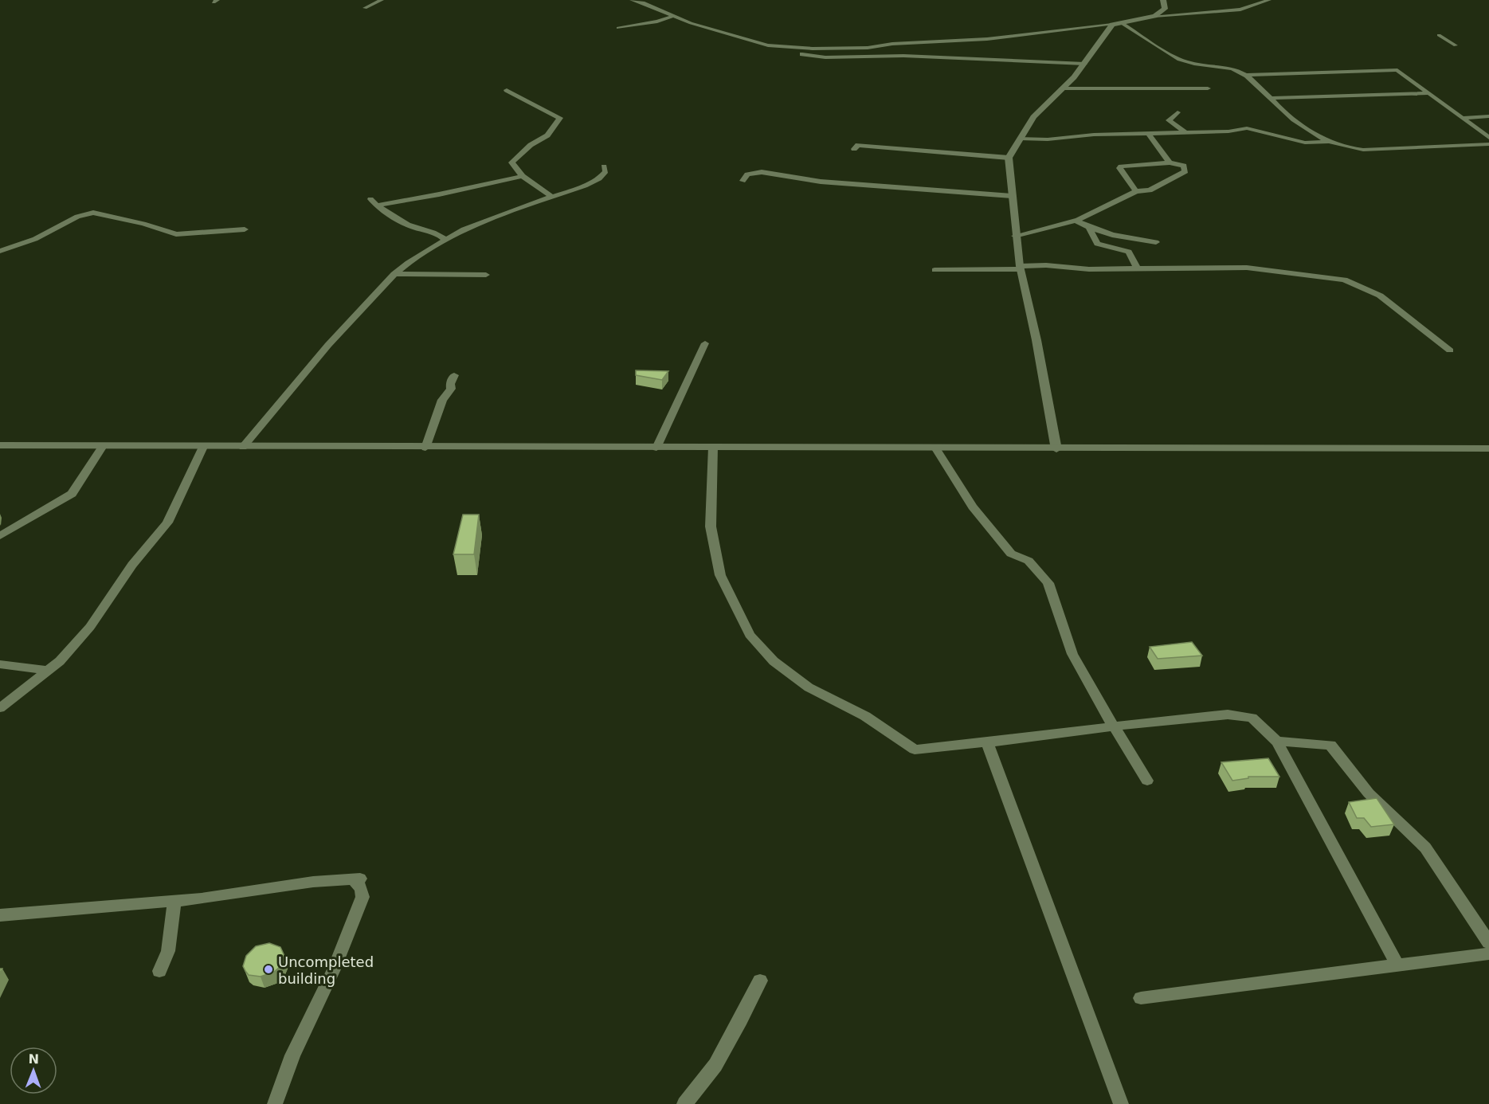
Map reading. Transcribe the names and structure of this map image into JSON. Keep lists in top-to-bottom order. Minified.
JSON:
{"places":["Uncompleted building"],"north":"top"}
